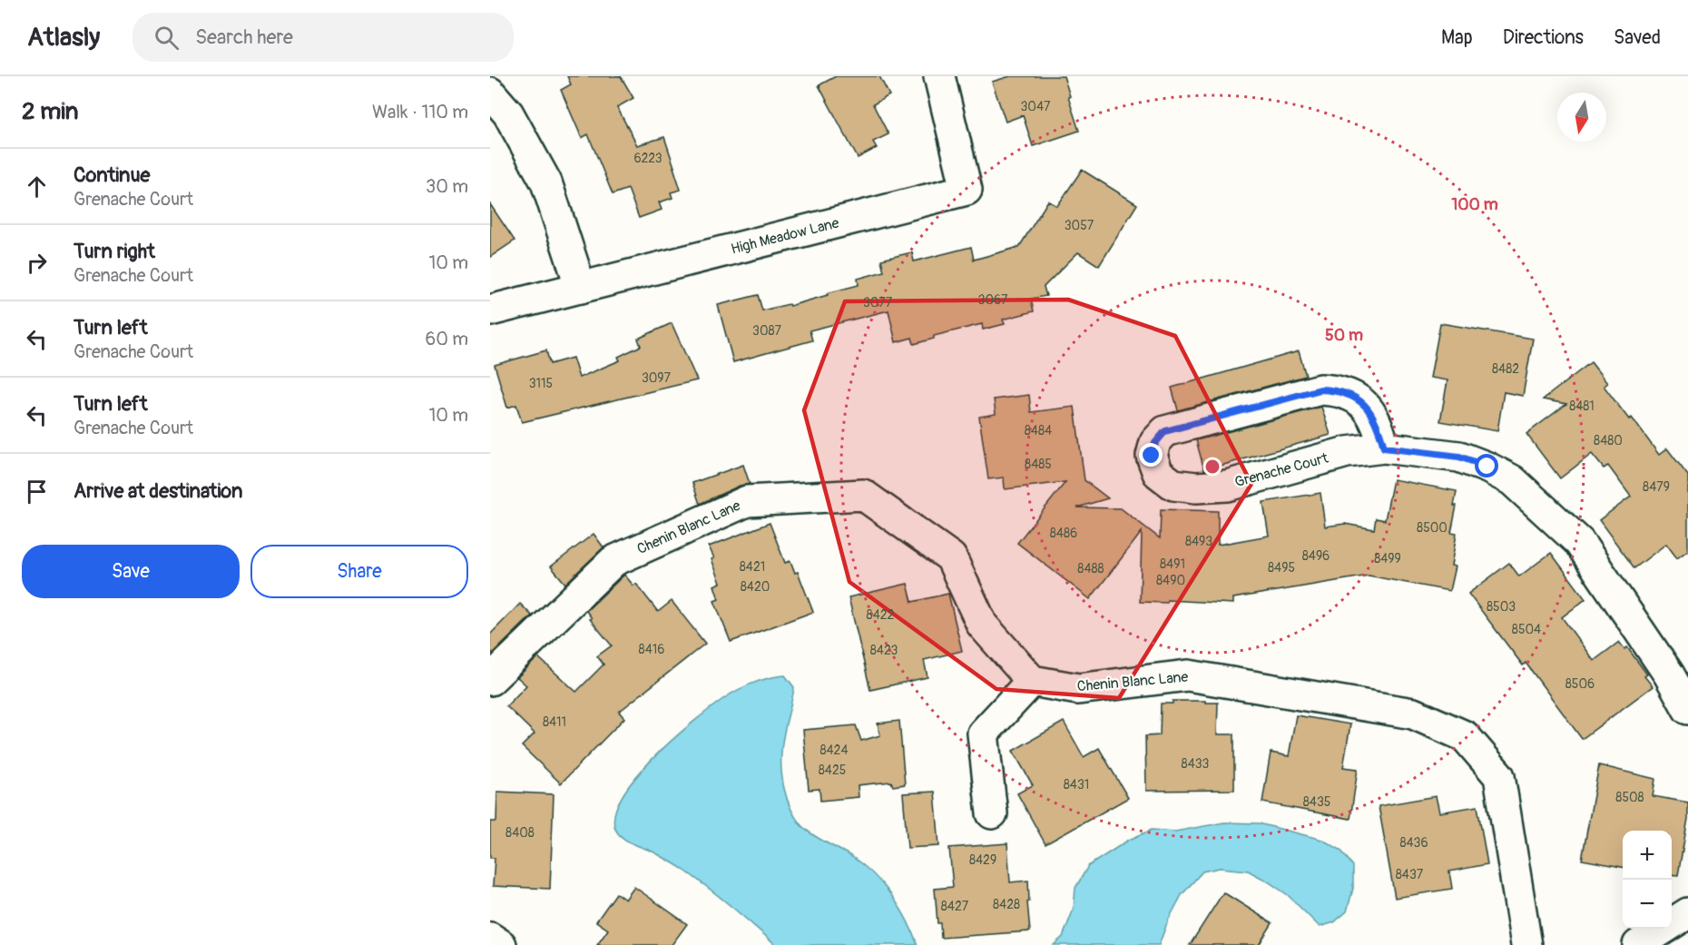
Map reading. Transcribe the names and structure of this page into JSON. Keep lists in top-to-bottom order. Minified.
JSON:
{"streets":{"street":["High Meadow Lane","Grenache Court","Chenin Blanc Lane"]},"house_numbers":["3047","6223","3057","3067","3077","3087","8482","3097","3115","8481","8484","8480","8485","8479","8500","8486","8493","8496","8499","8491","8421","8495","8488","8490","8420","8503","8422","8504","8416","8423","8506","8411","8424","8433","8425","8431","8508","8435","8408","8436","8429","8437","8428","8427"],"north":"bottom","page":{"header":"Atlasly","search":"Search here","nav":["Map","Directions","Saved"],"heading":["2 min","Walk · 110 m"],"list":[["Continue","Grenache Court","30 m"],["Turn right","Grenache Court","10 m"],["Turn left","Grenache Court","60 m"],["Turn left","Grenache Court","10 m"],"Arrive at destination"],"buttons":["Save","Share"],"map_buttons":["+","−"]},"rings":["100 m","50 m"]}
